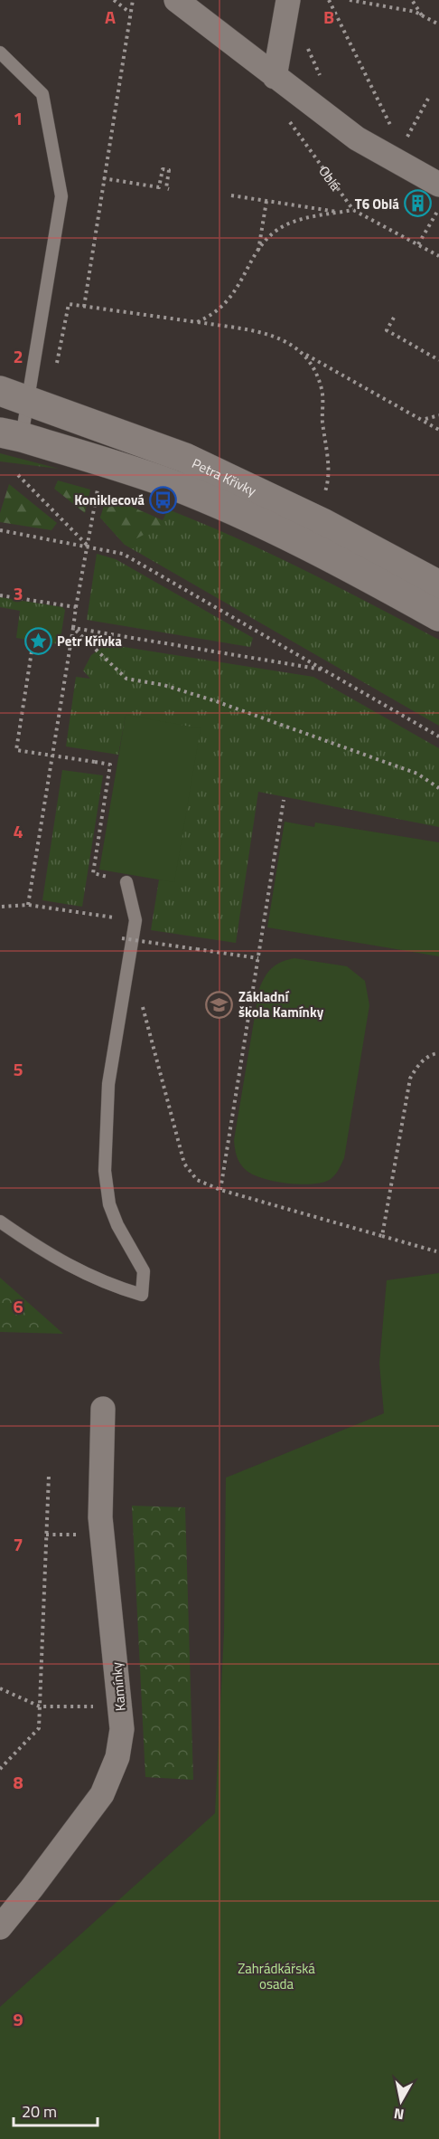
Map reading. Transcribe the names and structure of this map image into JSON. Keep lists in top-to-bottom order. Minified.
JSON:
{"streets":{"street":["Petra Křivky","Kamínky"],"path":["Oblá"]},"parks":["Zahrádkářská osada"],"places":{"building":["T6 Oblá"],"bus stop":["Koniklecová"],"place":["Petr Křívka"],"school or university":["Základní škola Kamínky"]},"scale_bar":"20 m","north":"bottom","grid":{"columns":["A","B"],"rows":["1","2","3","4","5","6","7","8","9"]}}
